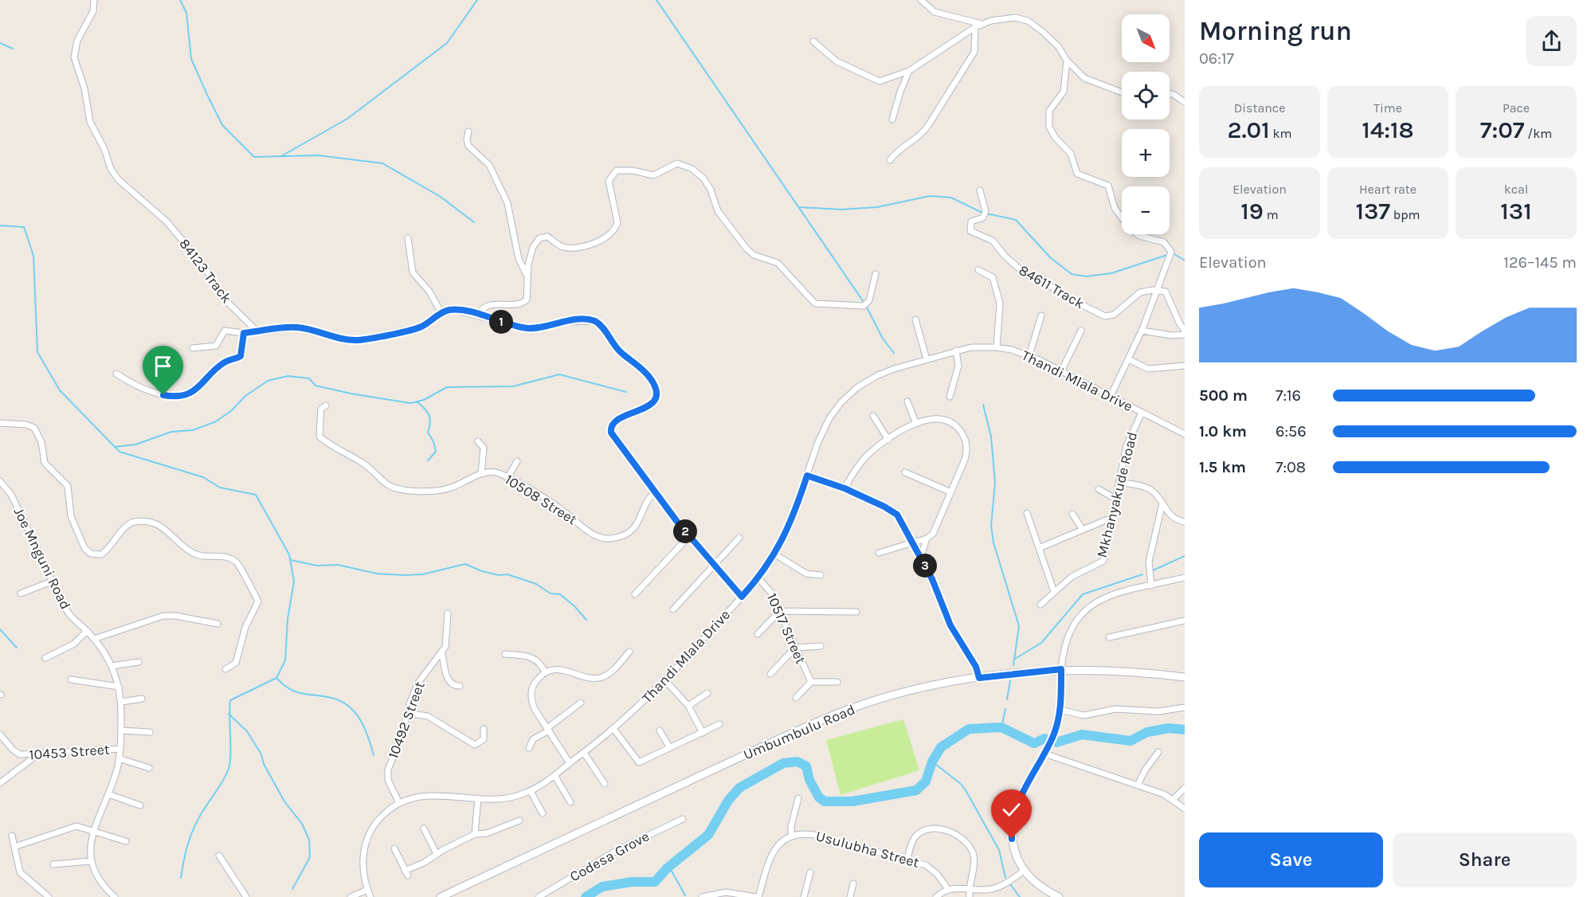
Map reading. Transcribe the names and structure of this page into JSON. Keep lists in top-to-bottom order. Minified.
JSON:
{"streets":{"main road":["Umbumbulu Road"],"street":["84123 Track","84611 Track","Thandi Mlala Drive","Mkhanyakude Road","10508 Street","Joe Mnguni Road","10517 Street","10492 Street","10453 Street","Usulubha Street","Codesa Grove"]},"crossings":[["Thandi Mlala Drive","Mkhanyakude Road"],["Thandi Mlala Drive","10517 Street"],["Thandi Mlala Drive","10492 Street"],["Joe Mnguni Road","10453 Street"]],"north":"bottom right","page":{"heading":["Morning run","06:17"],"map_buttons":["+","−"],"stats":[["Distance","2.01 km"],["Time","14:18"],["Pace","7:07 /km"],["Elevation","19 m"],["Heart rate","137 bpm"],["kcal","131"]],"chart":["Elevation","126–145 m"],"pins":["1","2","3"],"list":[{"name":"500 m","note":"7:16"},{"name":"1.0 km","note":"6:56"},{"name":"1.5 km","note":"7:08"}],"buttons":["Save","Share"]}}
